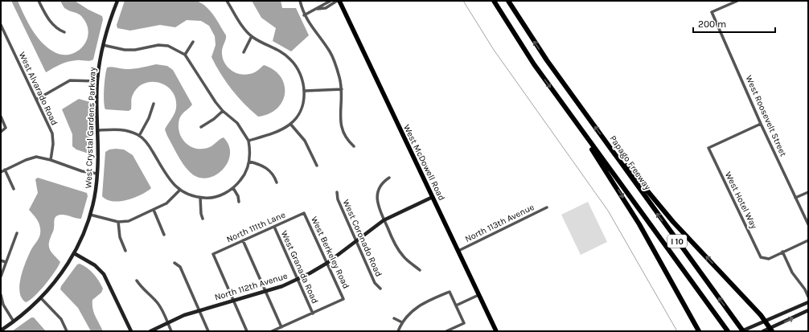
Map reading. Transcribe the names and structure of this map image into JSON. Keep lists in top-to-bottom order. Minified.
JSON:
{"streets":{"highway":["Papago Freeway","I 10"],"main road":["West McDowell Road"],"street":["West Alvarado Road","West Roosevelt Street","West Crystal Gardens Parkway","West Hotel Way","North 113th Avenue","North 111th Lane","West Coronado Road","West Berkeley Road","West Granada Road","North 112th Avenue"]},"crossings":[["West Roosevelt Street","West Hotel Way"],["West McDowell Road","North 113th Avenue"],["West McDowell Road","North 112th Avenue"],["North 111th Lane","West Berkeley Road"],["North 111th Lane","West Granada Road"],["North 111th Lane","North 112th Avenue"],["West Coronado Road","North 112th Avenue"],["West Berkeley Road","West Granada Road"],["West Berkeley Road","North 112th Avenue"],["West Granada Road","North 112th Avenue"]],"scale_bar":"200 m"}
